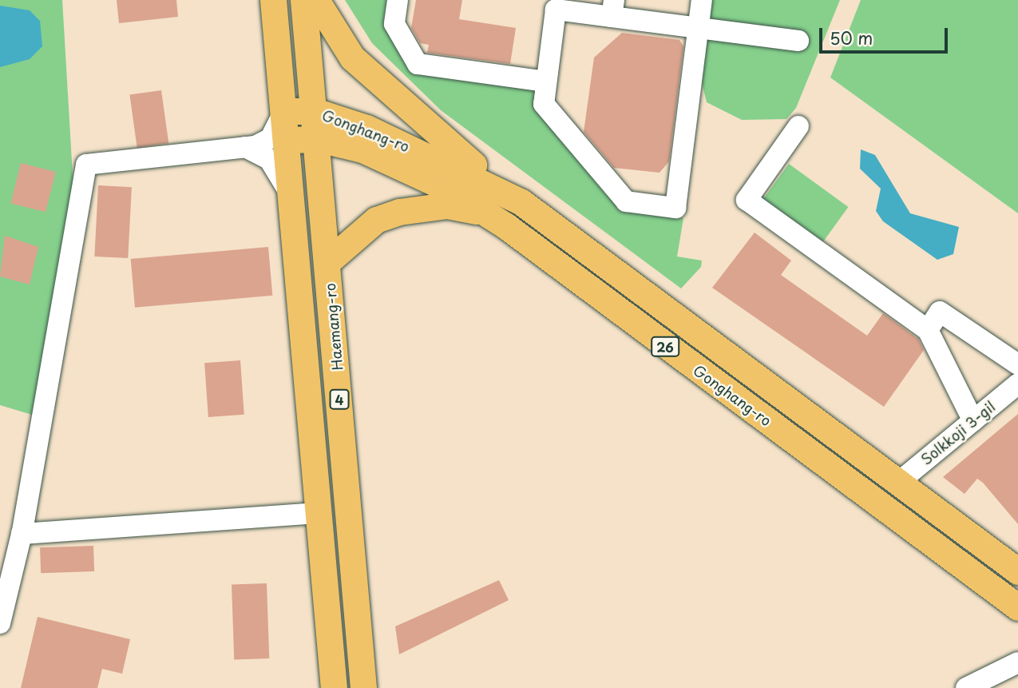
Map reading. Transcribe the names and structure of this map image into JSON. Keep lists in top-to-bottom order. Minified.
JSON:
{"streets":{"main road":["Gonghang-ro","Haemang-ro","26","4"],"street":["Solkkoji 3-gil"]},"crossings":[["Gonghang-ro","Haemang-ro"],["Gonghang-ro","26"],["Gonghang-ro","4"],["Gonghang-ro","Solkkoji 3-gil"]],"scale_bar":"50 m"}
